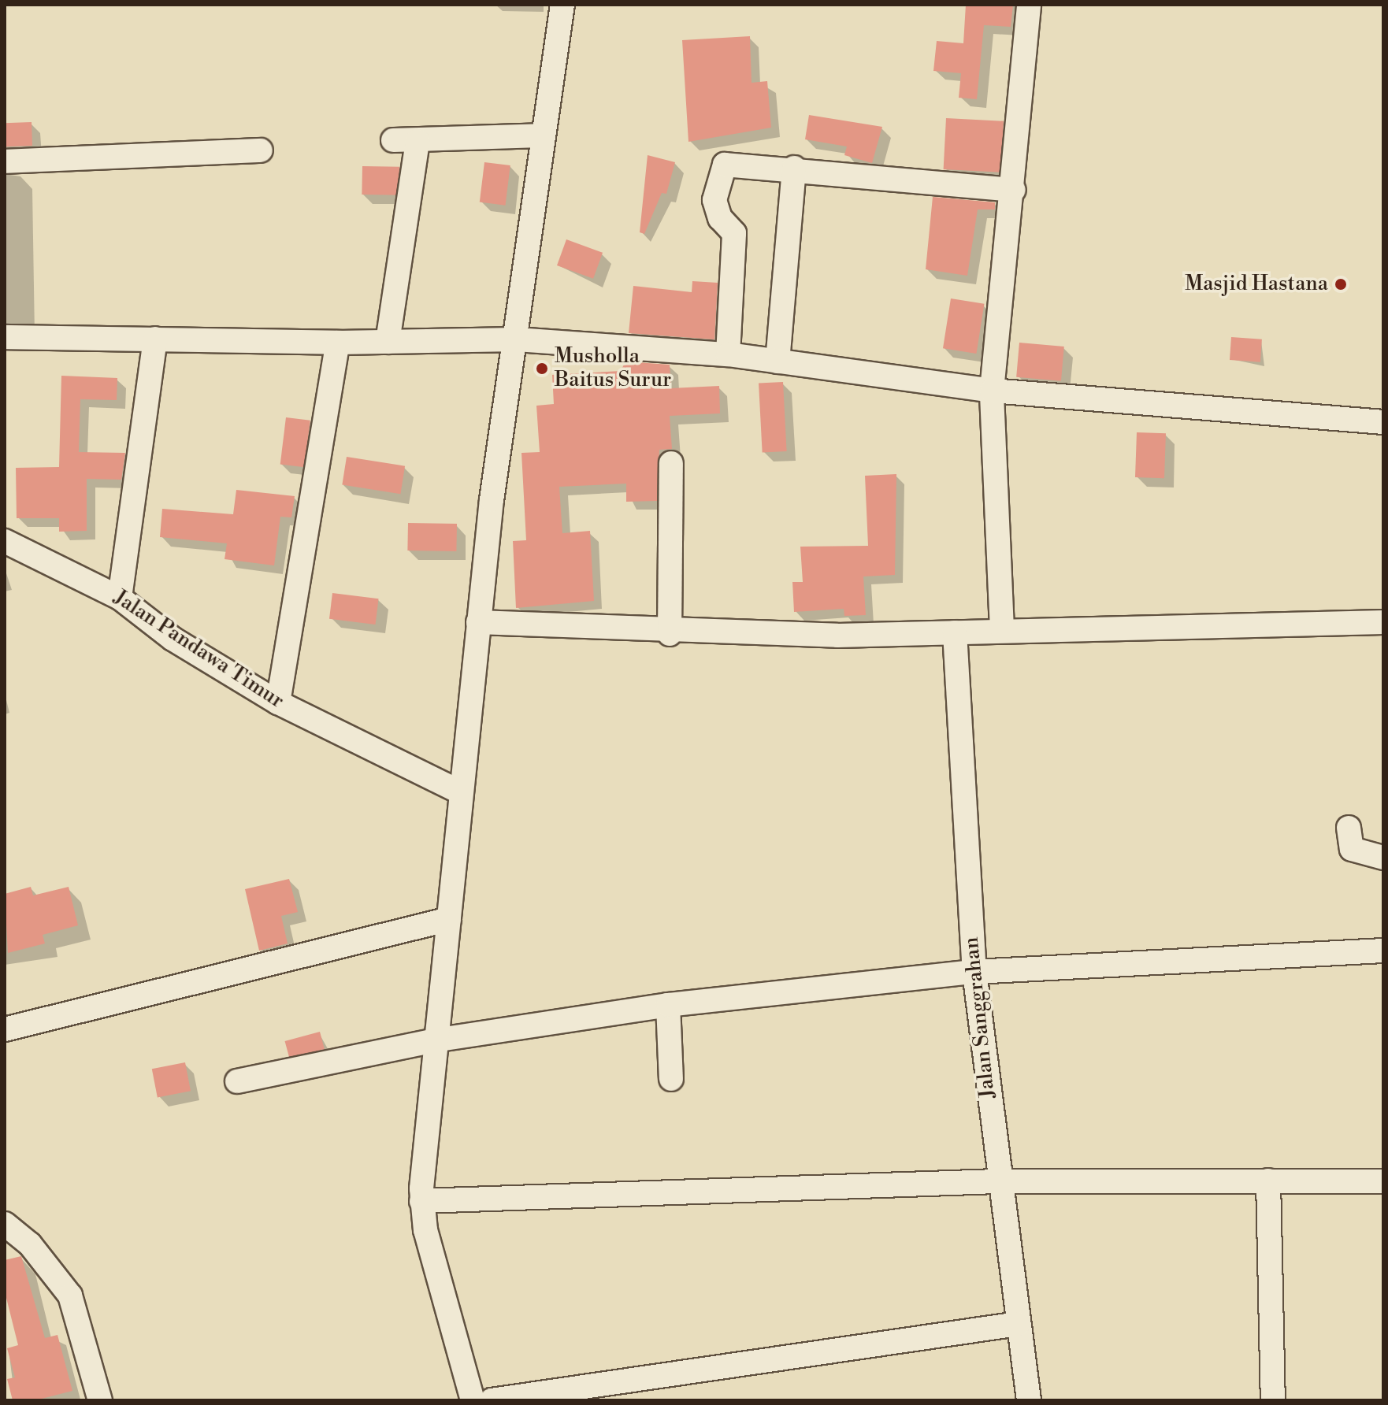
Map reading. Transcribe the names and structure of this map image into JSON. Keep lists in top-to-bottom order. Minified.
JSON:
{"streets":{"street":["Jalan Pandawa Timur","Jalan Sanggrahan"]},"places":["Masjid Hastana","Musholla Baitus Surur"]}
